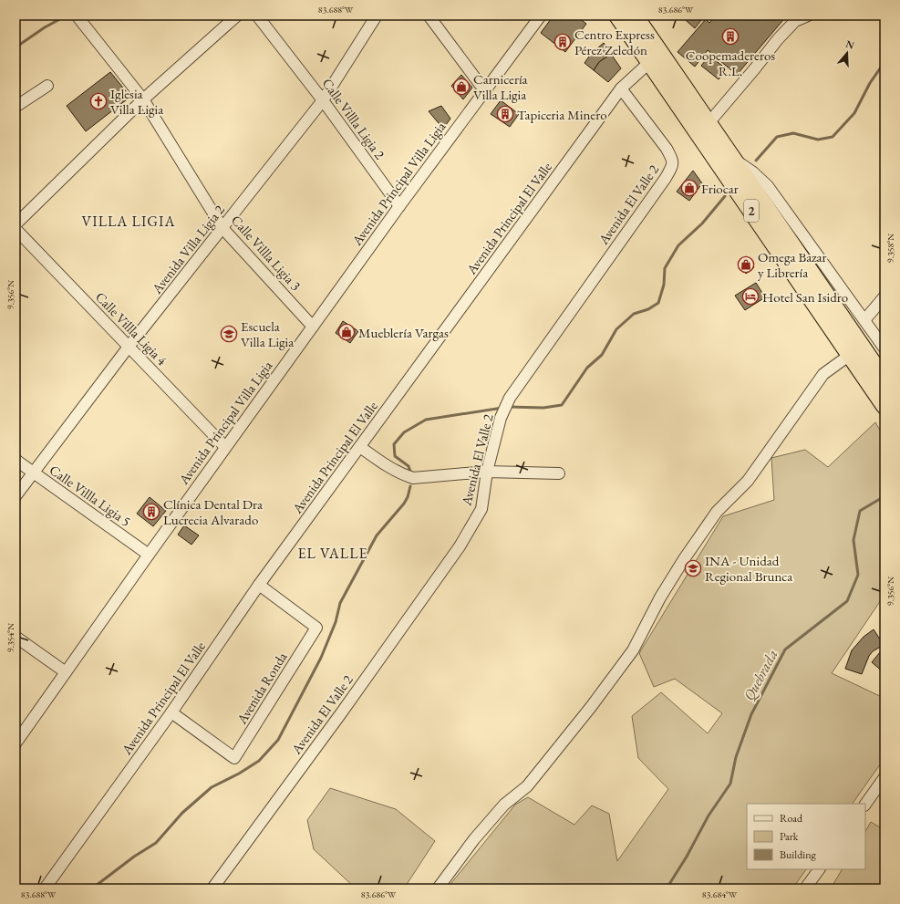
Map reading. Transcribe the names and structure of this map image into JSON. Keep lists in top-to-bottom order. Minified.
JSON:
{"streets":{"highway":["2"],"street":["Calle Villla Ligia 2","Avenida Principal Villa Ligia","Avenida El Valle 2","Avenida Principal El Valle","Avenida Villa Ligia 2","Calle Villla Ligia 3","Calle Villla Ligia 4","Calle Villla Ligia 5","Avenida Ronda"]},"crossings":[["Calle Villla Ligia 2","Avenida Principal Villa Ligia"],["Calle Villla Ligia 2","Avenida Villa Ligia 2"],["Avenida Principal Villa Ligia","Calle Villla Ligia 3"],["Avenida Principal Villa Ligia","Calle Villla Ligia 4"],["Avenida Principal Villa Ligia","Calle Villla Ligia 5"],["Avenida El Valle 2","Avenida Principal El Valle"],["2","Avenida Principal El Valle"],["Avenida Principal El Valle","Avenida Ronda"],["Avenida Villa Ligia 2","Calle Villla Ligia 3"],["Avenida Villa Ligia 2","Calle Villla Ligia 4"],["Avenida Villa Ligia 2","Calle Villla Ligia 5"]],"districts":["VILLA LIGIA","EL VALLE"],"water":["Quebrada"],"places":{"building":["Coopemadereros R.L.","Centro Express Pérez Zeledón","Tapiceria Minero","Clínica Dental Dra Lucrecia Alvarado"],"shop":["Carnicería Villa Ligia","Friocar","Omega Bazar y Librería","Mueblería Vargas"],"church":["Iglesia Villa Ligia"],"hotel":["Hotel San Isidro"],"school or university":["Escuela Villa Ligia","INA - Unidad Regional Brunca"]},"legend":["Road","Park","Building"],"north":"top","coordinates":["83.688°W","83.686°W","9.358°N","9.356°N","9.354°N","83.684°W"]}
